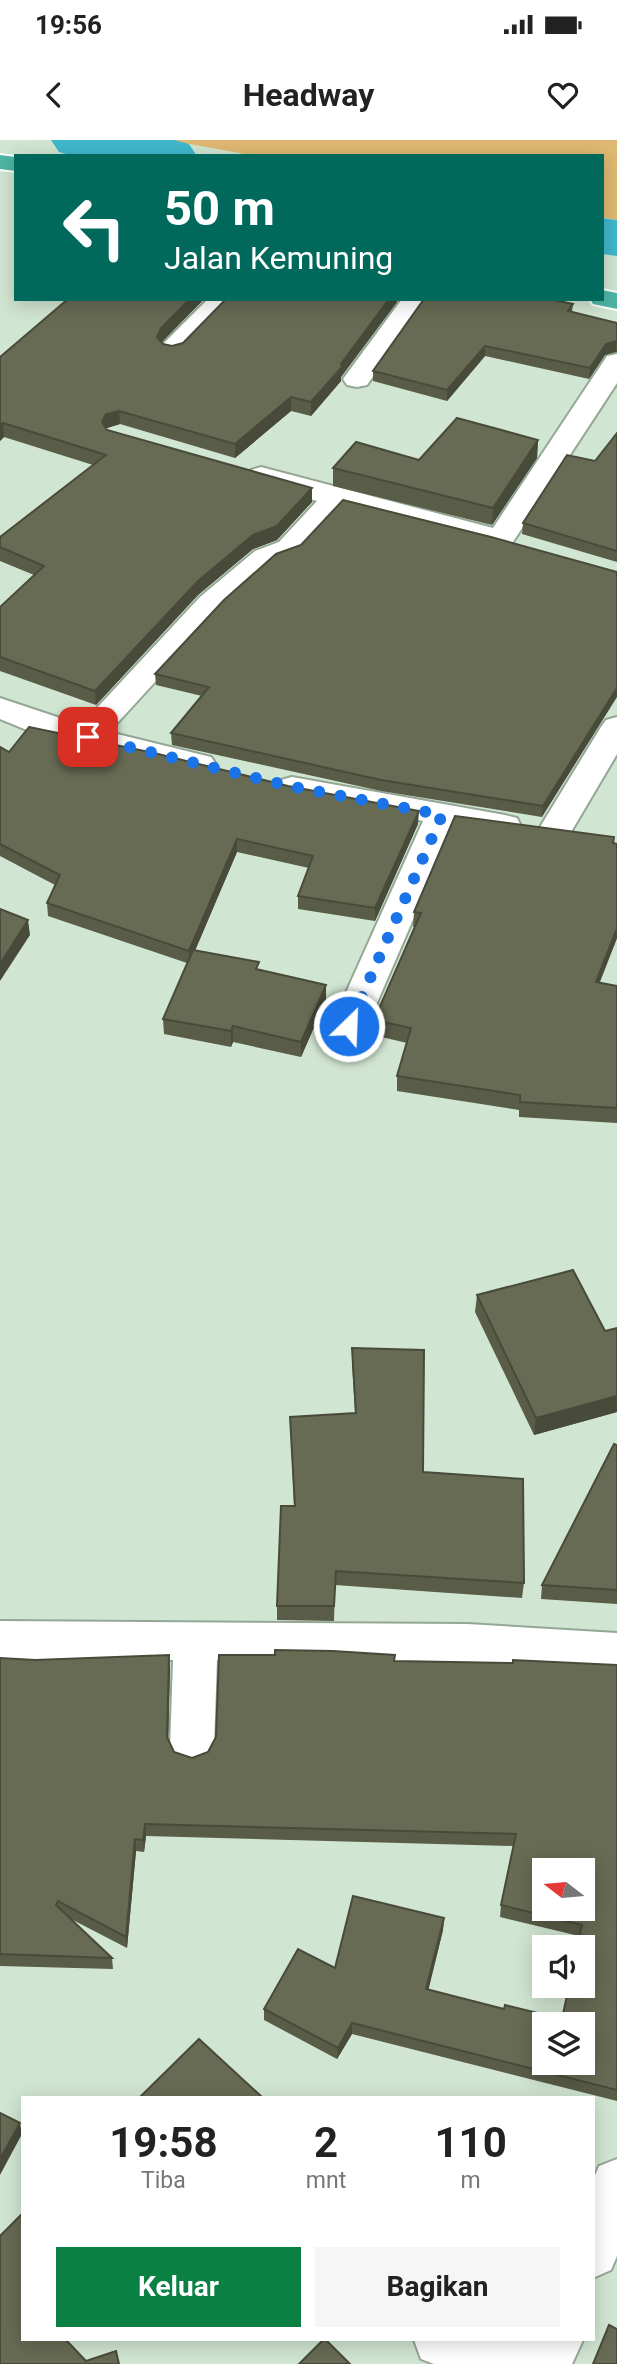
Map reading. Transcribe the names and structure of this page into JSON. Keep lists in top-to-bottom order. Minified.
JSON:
{"north":"left","page":{"status":"19:56","header":"Headway","turn":["50 m","Jalan Kemuning"],"eta":["19:58","Tiba","2","mnt","110","m"],"buttons":["Keluar","Bagikan"]}}
